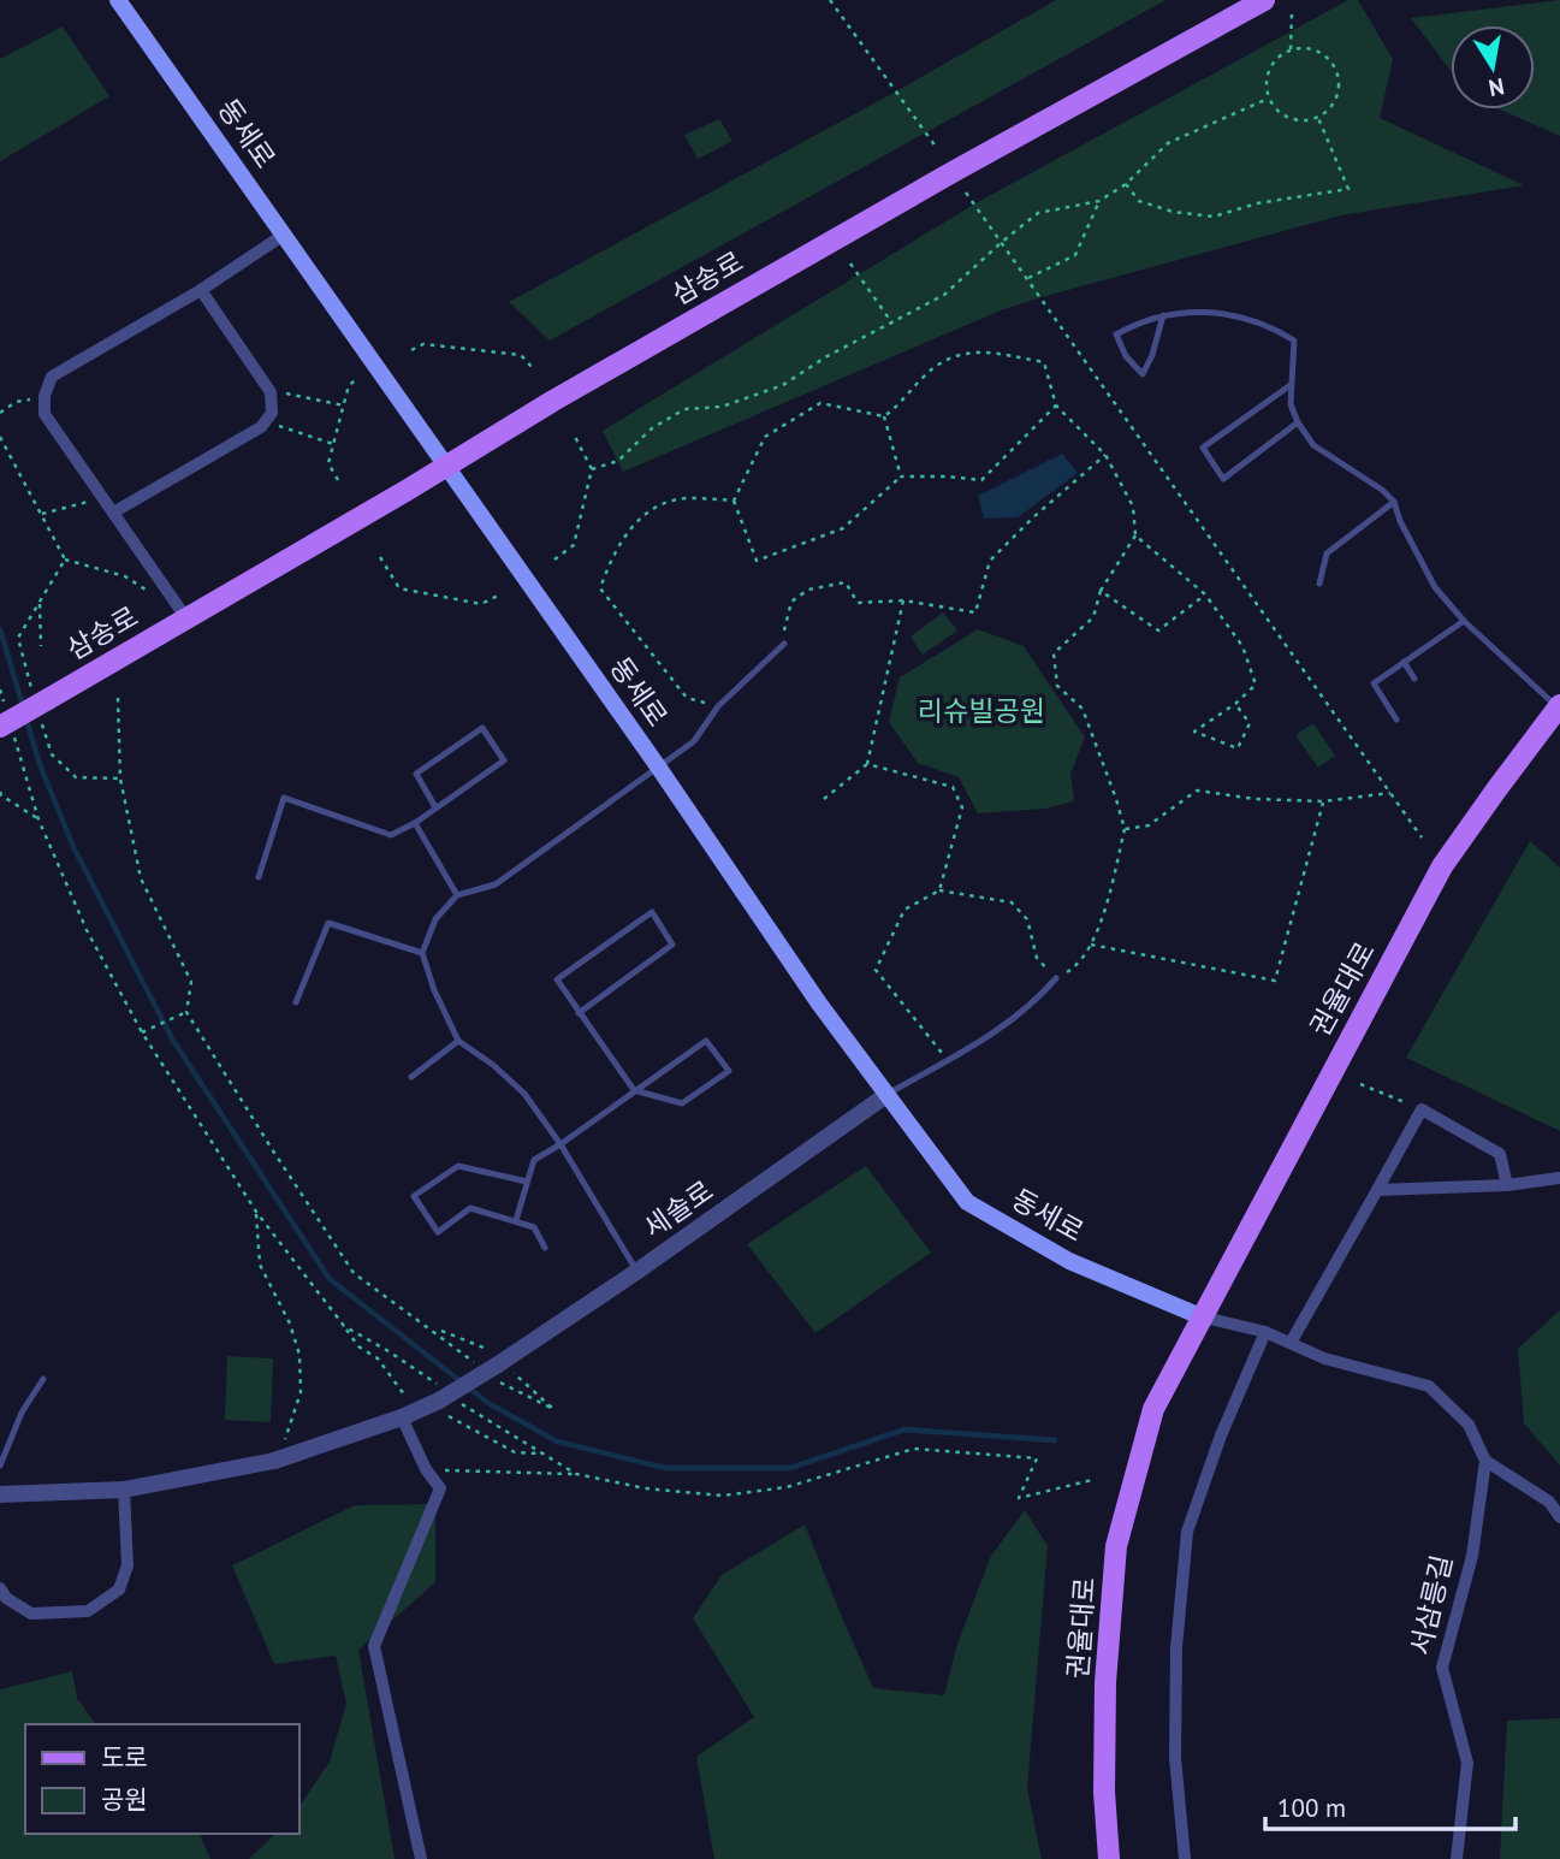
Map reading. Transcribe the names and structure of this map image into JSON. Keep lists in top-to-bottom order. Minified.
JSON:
{"streets":{"main road":["동세로","삼송로","권율대로"],"street":["세솔로","서삼릉길"]},"crossings":[["동세로","삼송로"],["동세로","권율대로"],["동세로","세솔로"]],"parks":["리슈빌공원"],"legend":["도로","공원"],"scale_bar":"100 m","north":"bottom"}
